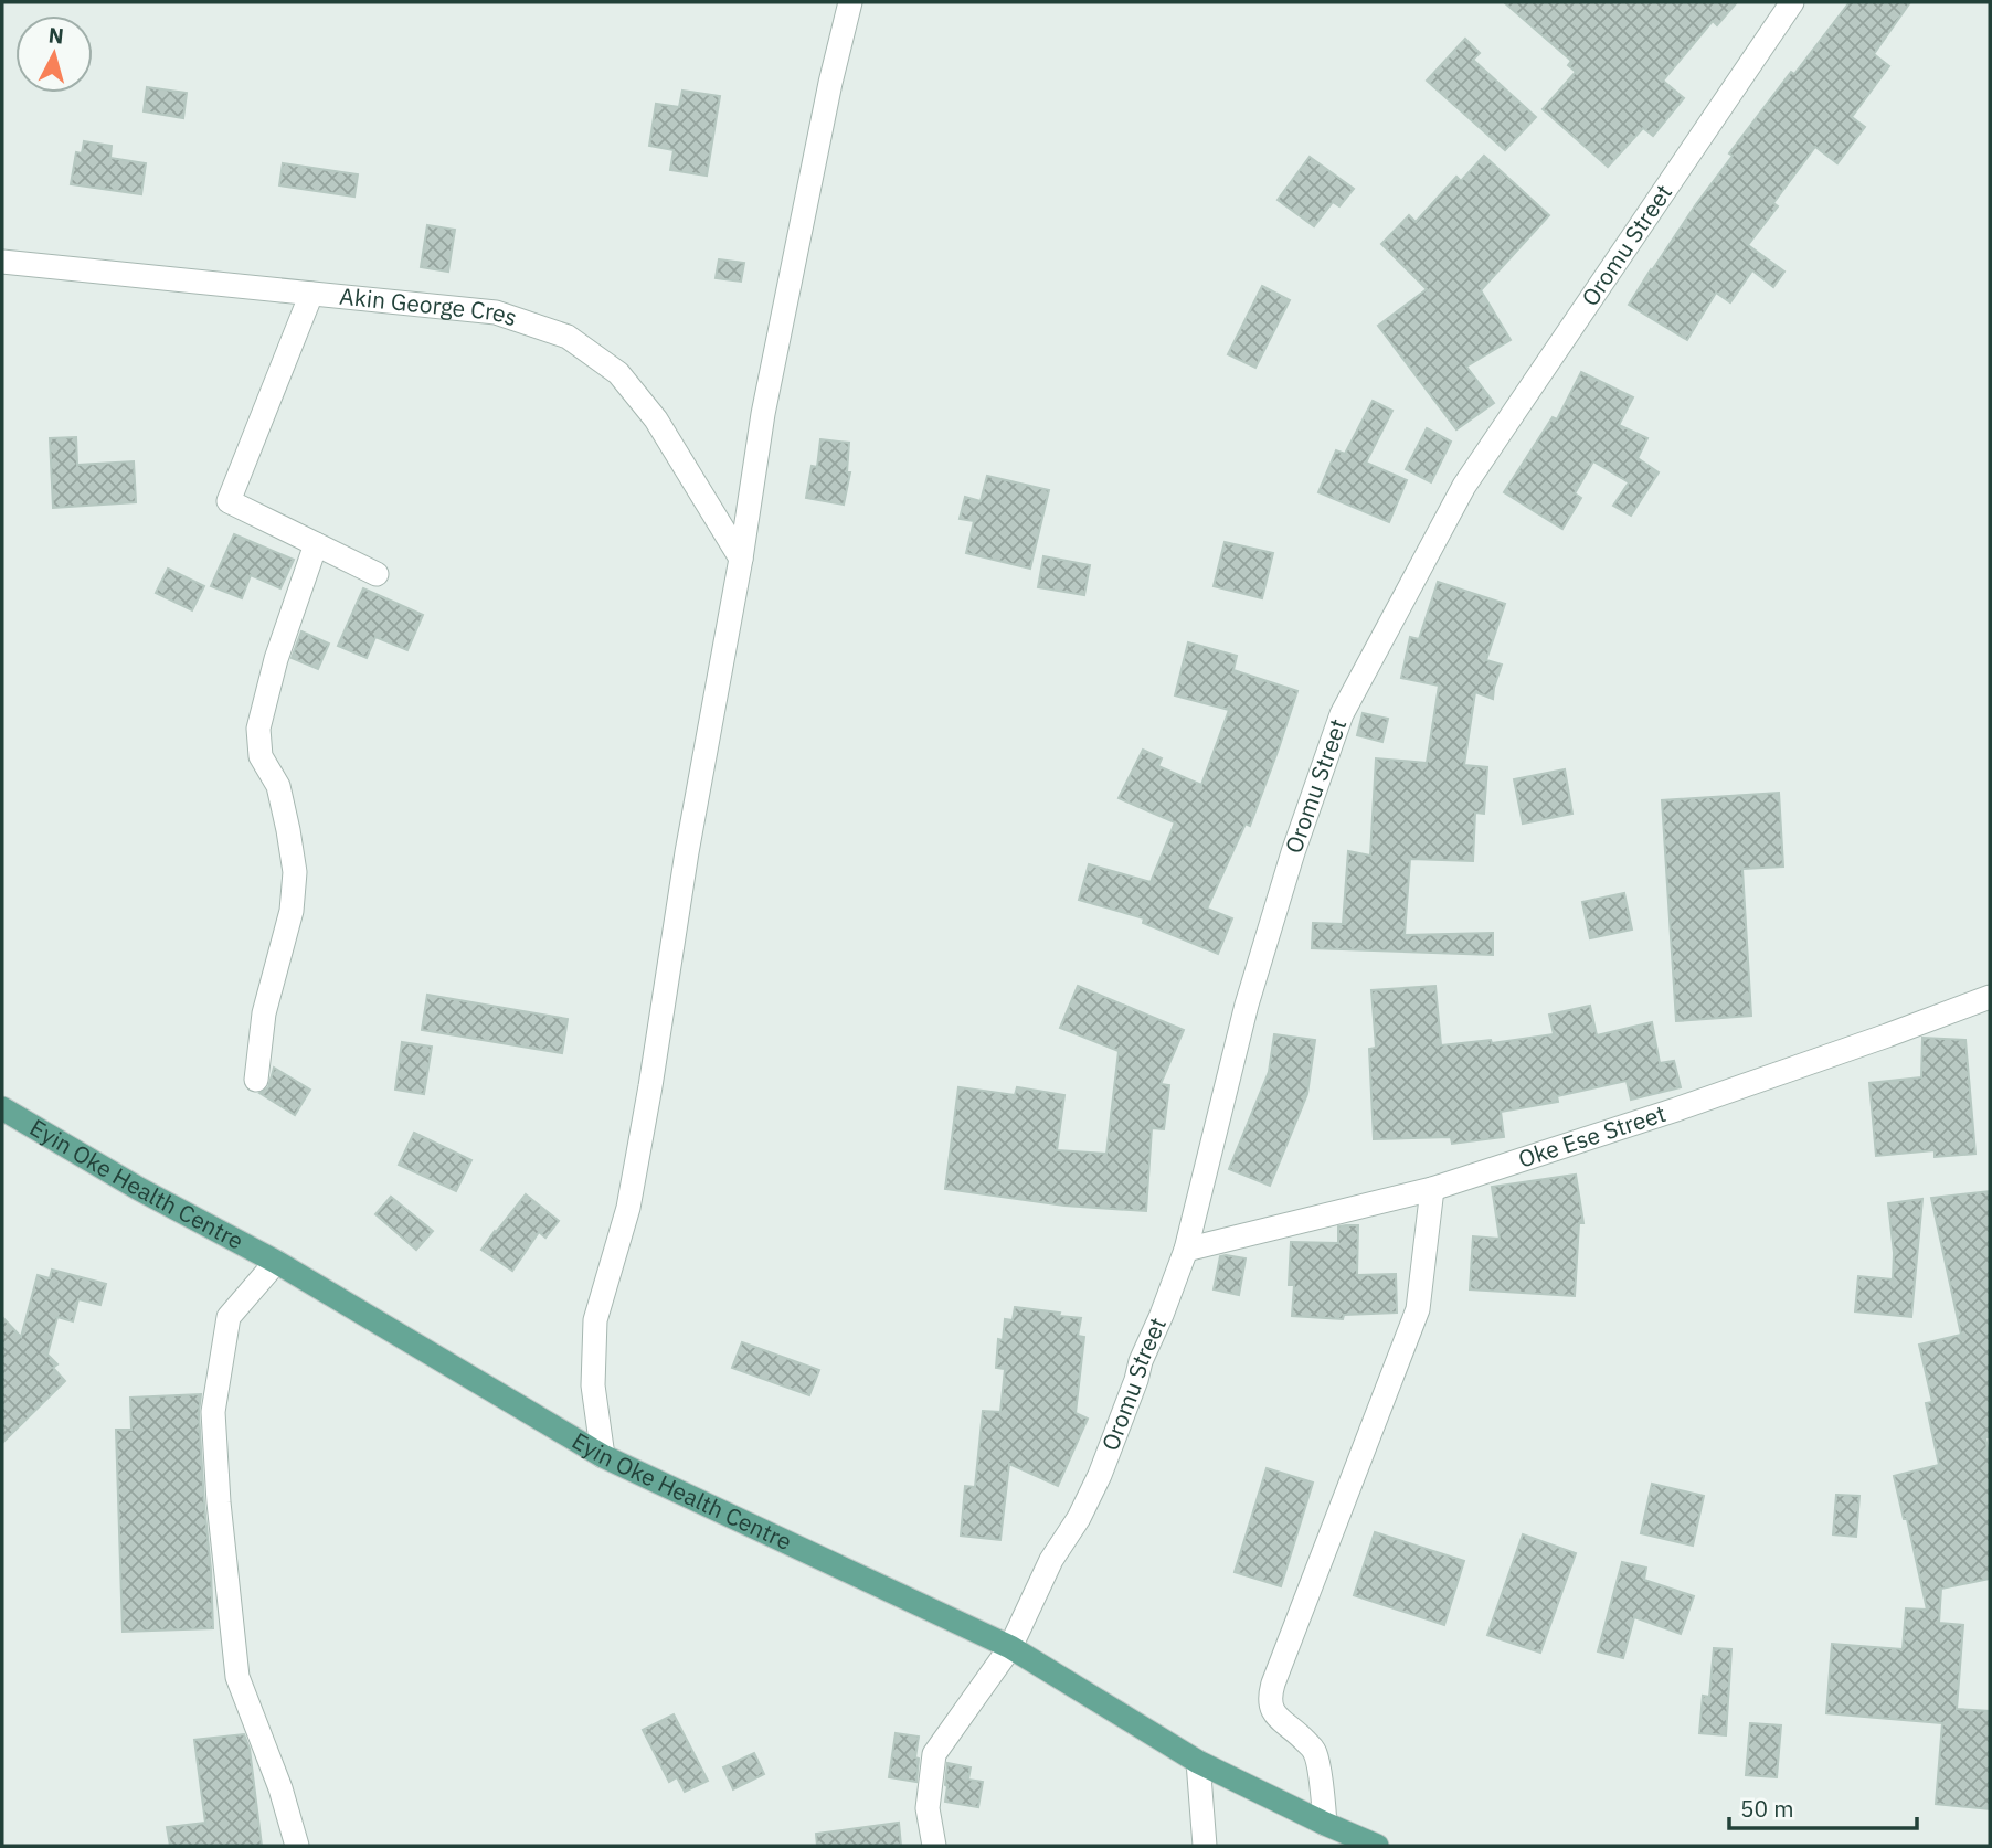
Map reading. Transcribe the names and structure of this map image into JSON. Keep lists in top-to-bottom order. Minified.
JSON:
{"streets":{"main road":["Eyin Oke Health Centre"],"street":["Oromu Street","Akin George Cres","Oke Ese Street"]},"crossings":[["Oromu Street","Oke Ese Street"],["Oromu Street","Eyin Oke Health Centre"]],"scale_bar":"50 m","north":"top"}
